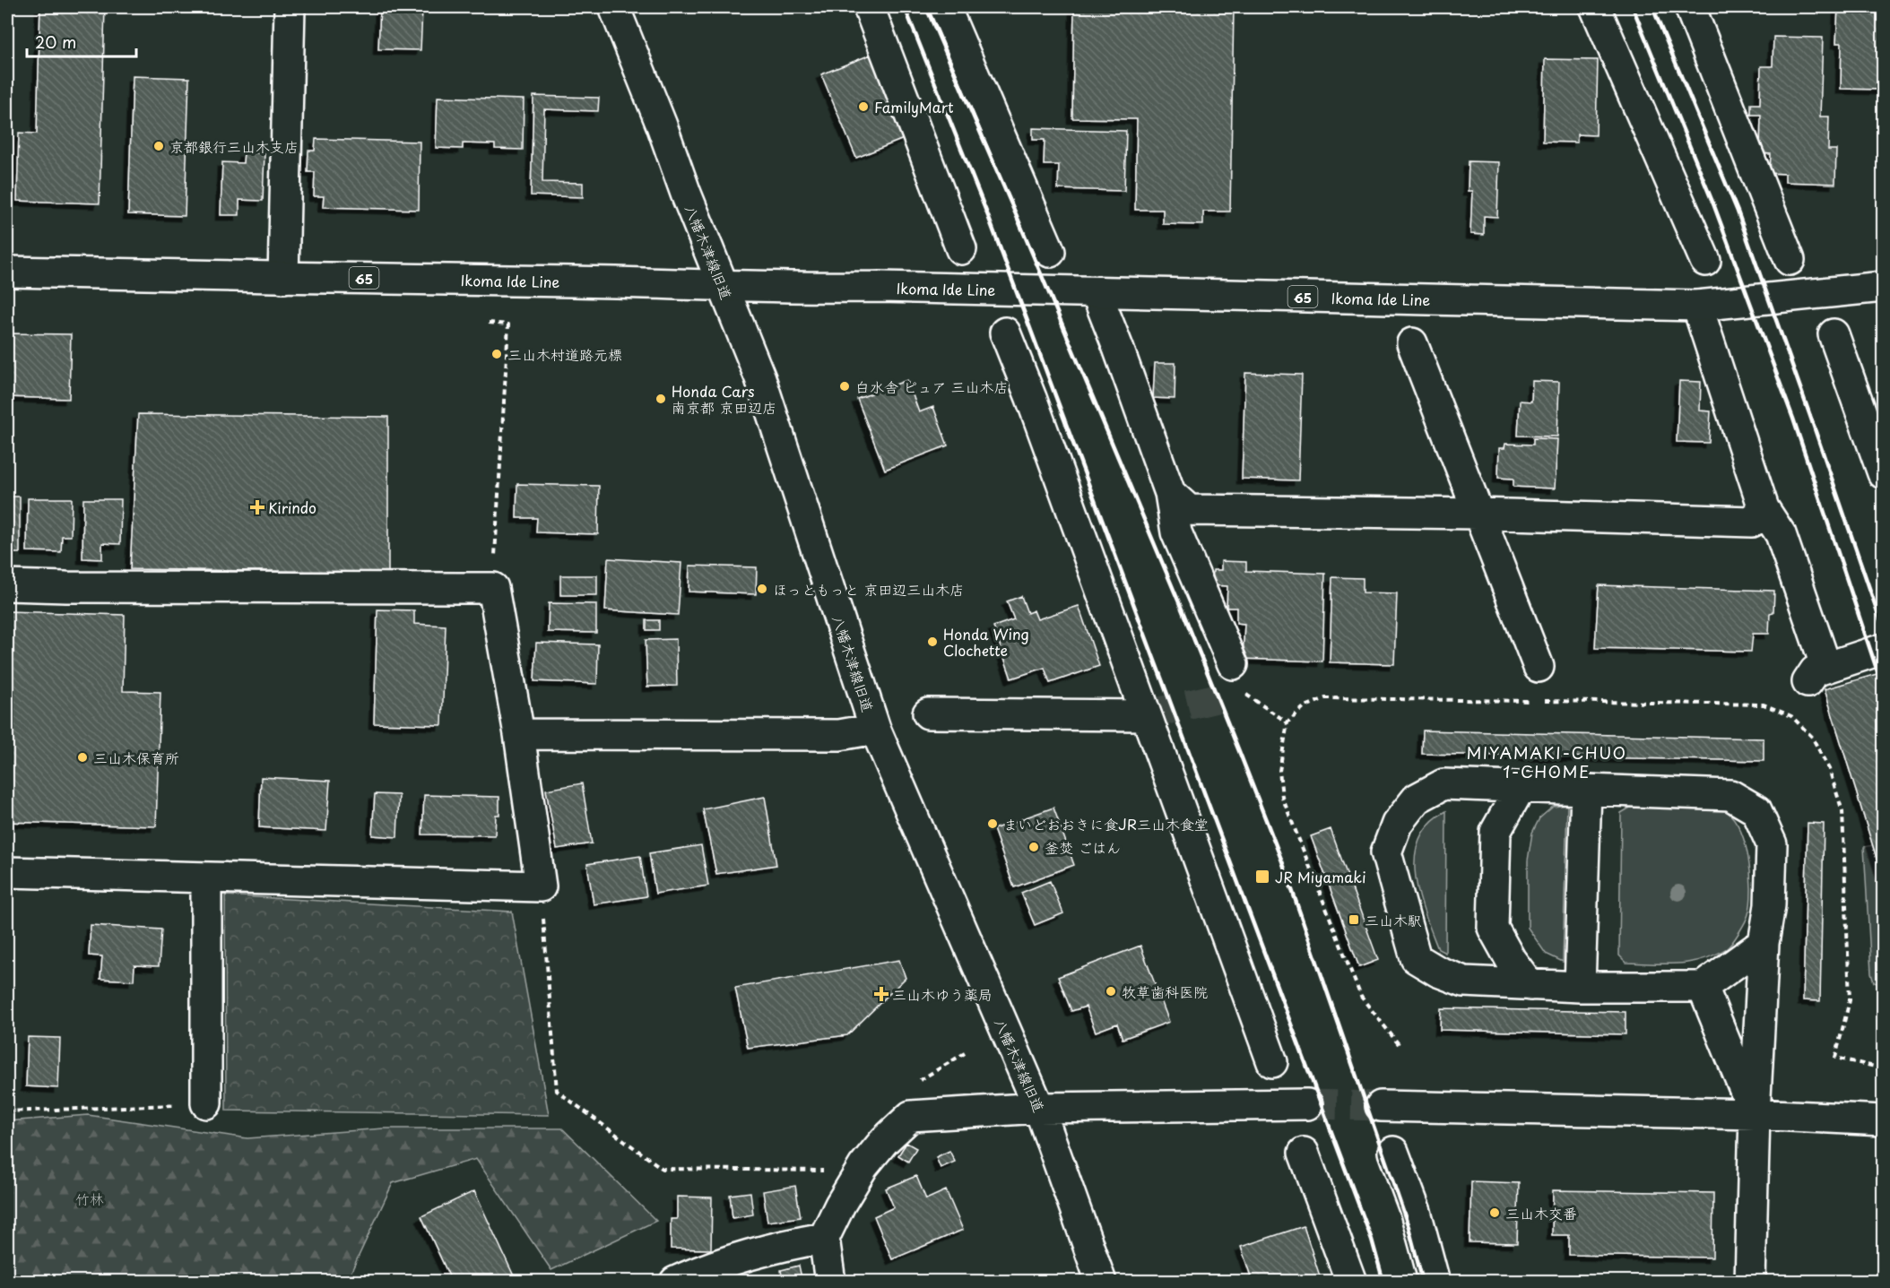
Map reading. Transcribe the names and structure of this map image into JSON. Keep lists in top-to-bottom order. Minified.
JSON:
{"streets":{"street":["八幡木津線旧道","65","Ikoma Ide Line"]},"crossings":[["八幡木津線旧道","Ikoma Ide Line"]],"districts":["MIYAMAKI-CHUO 1-CHOME"],"parks":["竹林"],"places":{"other":["FamilyMart","京都銀行三山木支店","三山木村道路元標","白水舎 ピュア 三山木店","Honda Cars 南京都 京田辺店","ほっともっと 京田辺三山木店","Honda Wing Clochette","三山木保育所","まいどおおきに食JR三山木食堂","釜焚 ごはん","牧草歯科医院","三山木交番"],"health":["Kirindo","三山木ゆう薬局"],"transit":["JR Miyamaki","三山木駅"]},"scale_bar":"20 m"}
